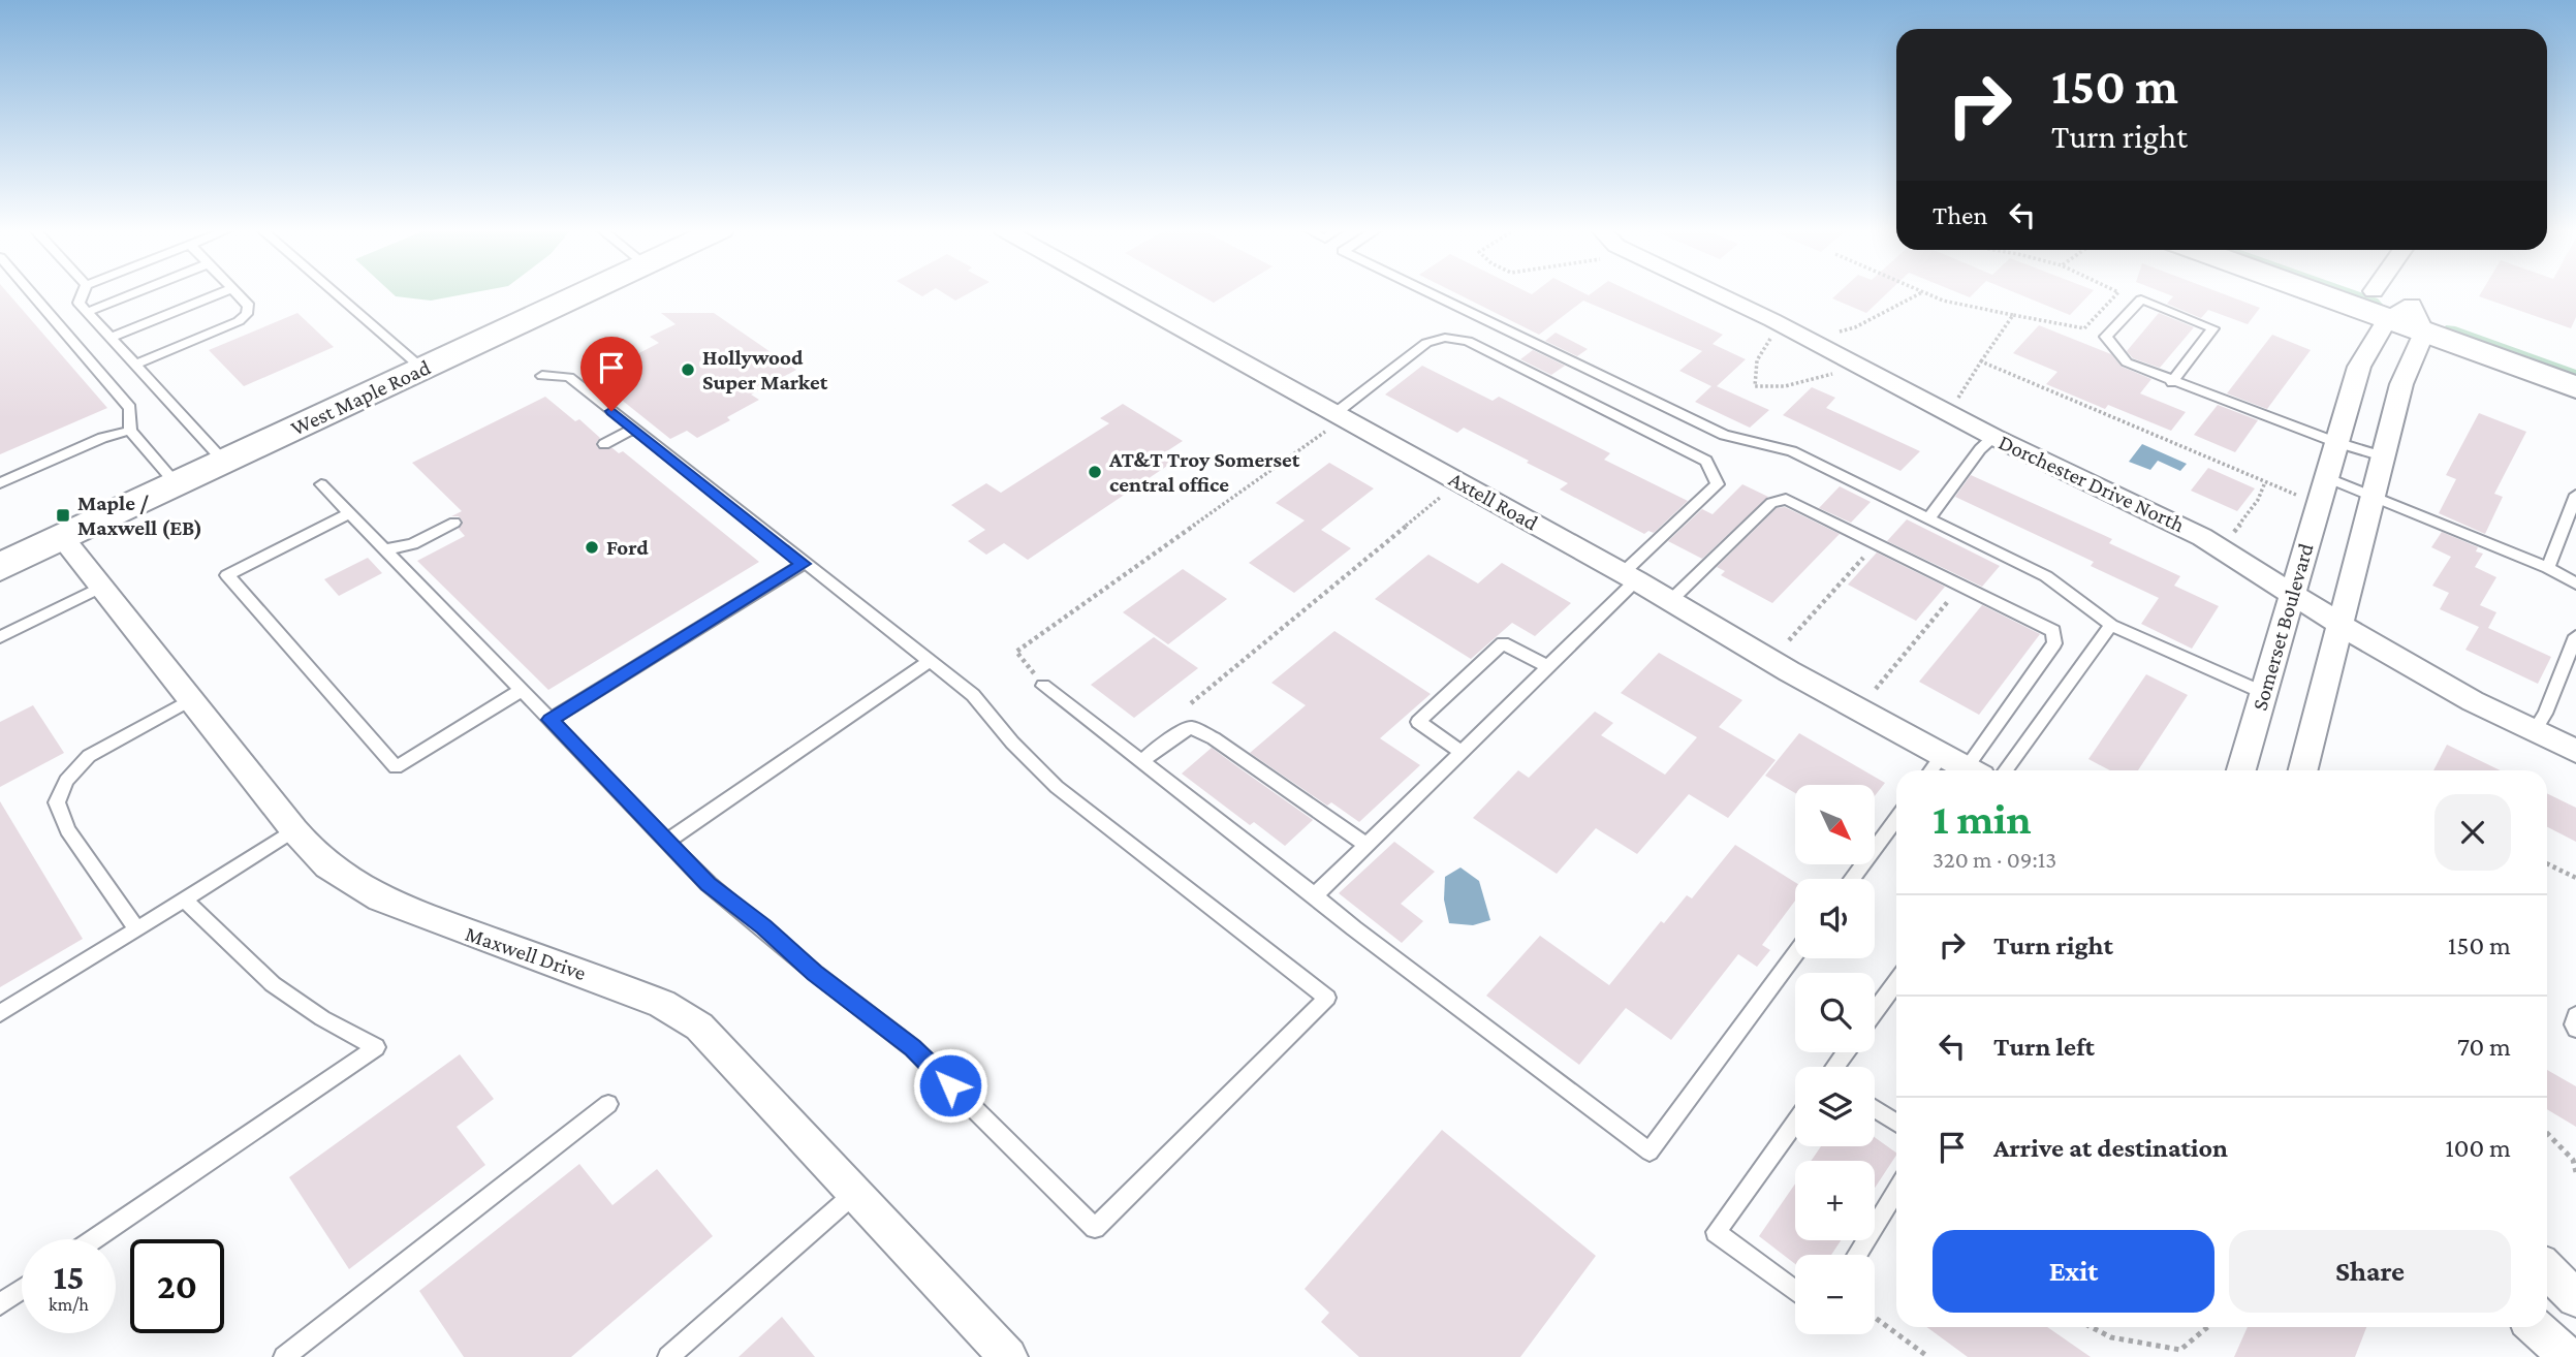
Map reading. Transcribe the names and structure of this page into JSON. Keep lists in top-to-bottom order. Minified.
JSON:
{"streets":{"main road":["West Maple Road"],"street":["Dorchester Drive North","Axtell Road","Somerset Boulevard","Maxwell Drive"]},"crossings":[["West Maple Road","Maxwell Drive"],["Dorchester Drive North","Somerset Boulevard"]],"places":{"other":["Hollywood Super Market","AT&T Troy Somerset central office","Ford"],"transit":["Maple / Maxwell (EB)"]},"north":"bottom right","page":{"turn":["150 m","Turn right"],"then":"Then","heading":["1 min","320 m · 09:13"],"map_buttons":["+","−"],"list":[{"name":"Turn right","value":"150 m"},{"name":"Turn left","value":"70 m"},{"name":"Arrive at destination","value":"100 m"}],"buttons":["Exit","Share"],"speed":"15 km/h","limit":"20"}}
